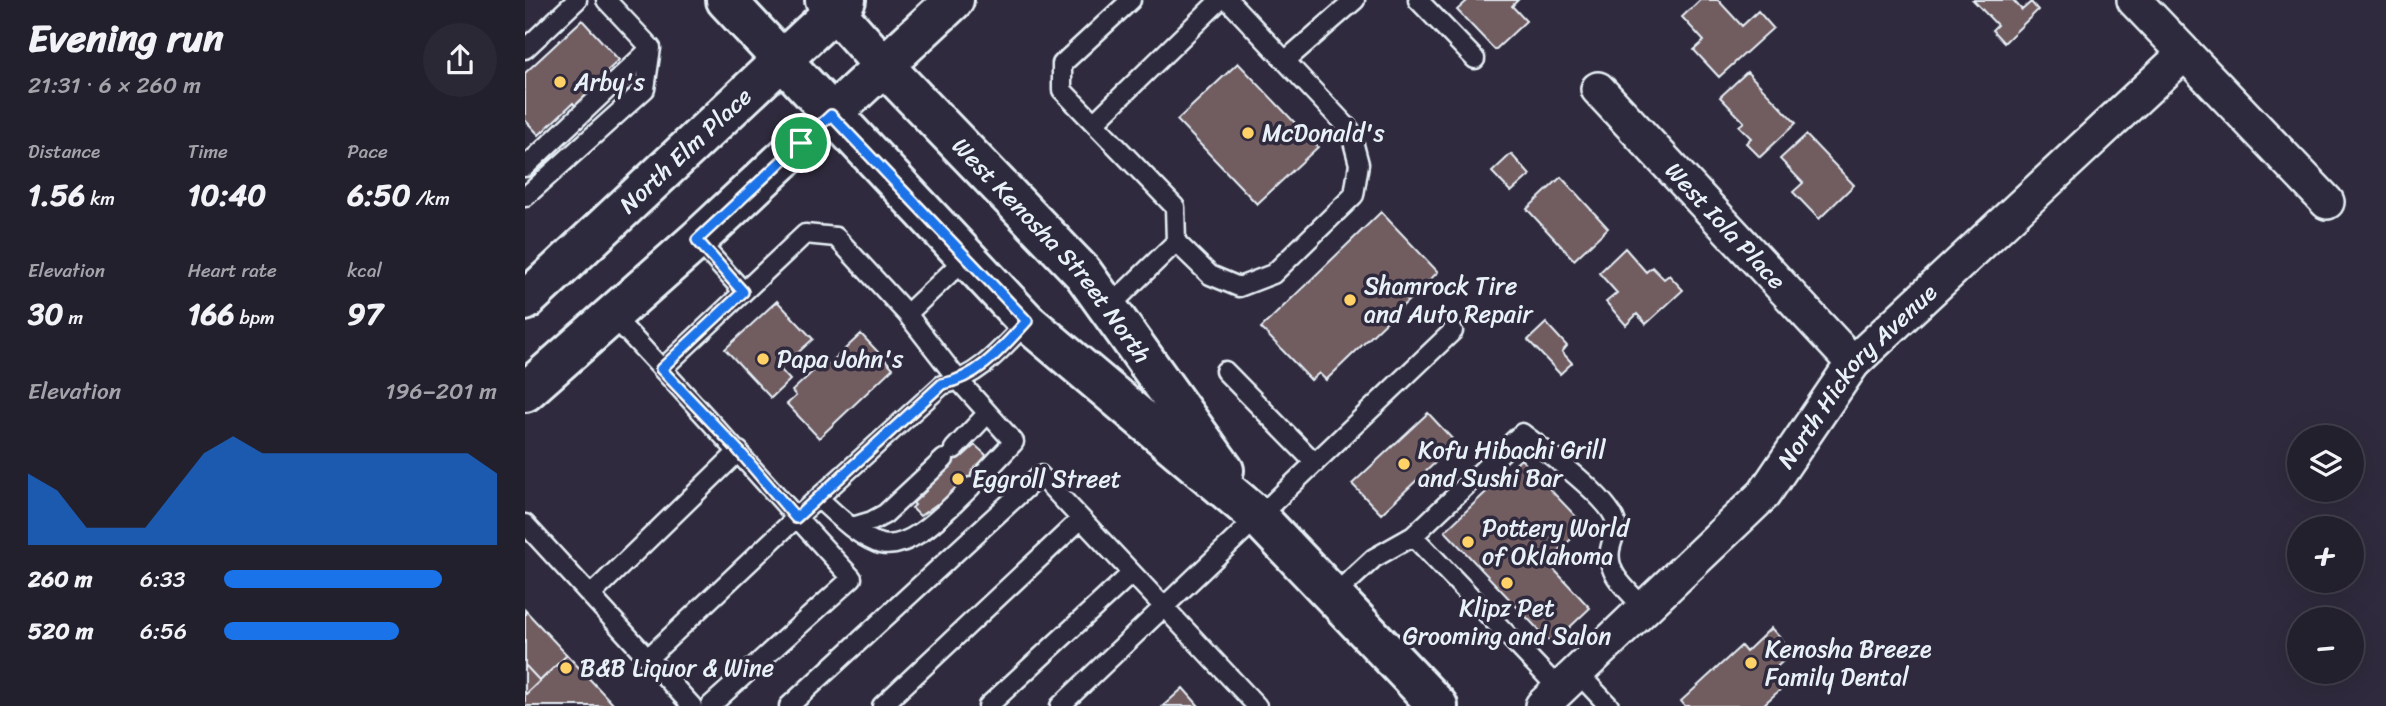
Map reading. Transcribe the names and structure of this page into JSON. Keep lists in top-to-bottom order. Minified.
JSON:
{"streets":{"main road":["North Elm Place","West Kenosha Street North"],"street":["West Iola Place","North Hickory Avenue"]},"crossings":[["North Elm Place","West Kenosha Street North"],["West Iola Place","North Hickory Avenue"]],"places":["Arby's","McDonald's","Shamrock Tire and Auto Repair","Papa John's","Kofu Hibachi Grill and Sushi Bar","Eggroll Street","Pottery World of Oklahoma","Klipz Pet Grooming and Salon","Kenosha Breeze Family Dental","B&B Liquor & Wine"],"page":{"heading":["Evening run","21:31 · 6 × 260 m"],"stats":[["Distance","1.56 km"],["Time","10:40"],["Pace","6:50 /km"],["Elevation","30 m"],["Heart rate","166 bpm"],["kcal","97"]],"chart":["Elevation","196–201 m"],"map_buttons":["+","−"],"list":[{"name":"260 m","note":"6:33"},{"name":"520 m","note":"6:56"}]}}
